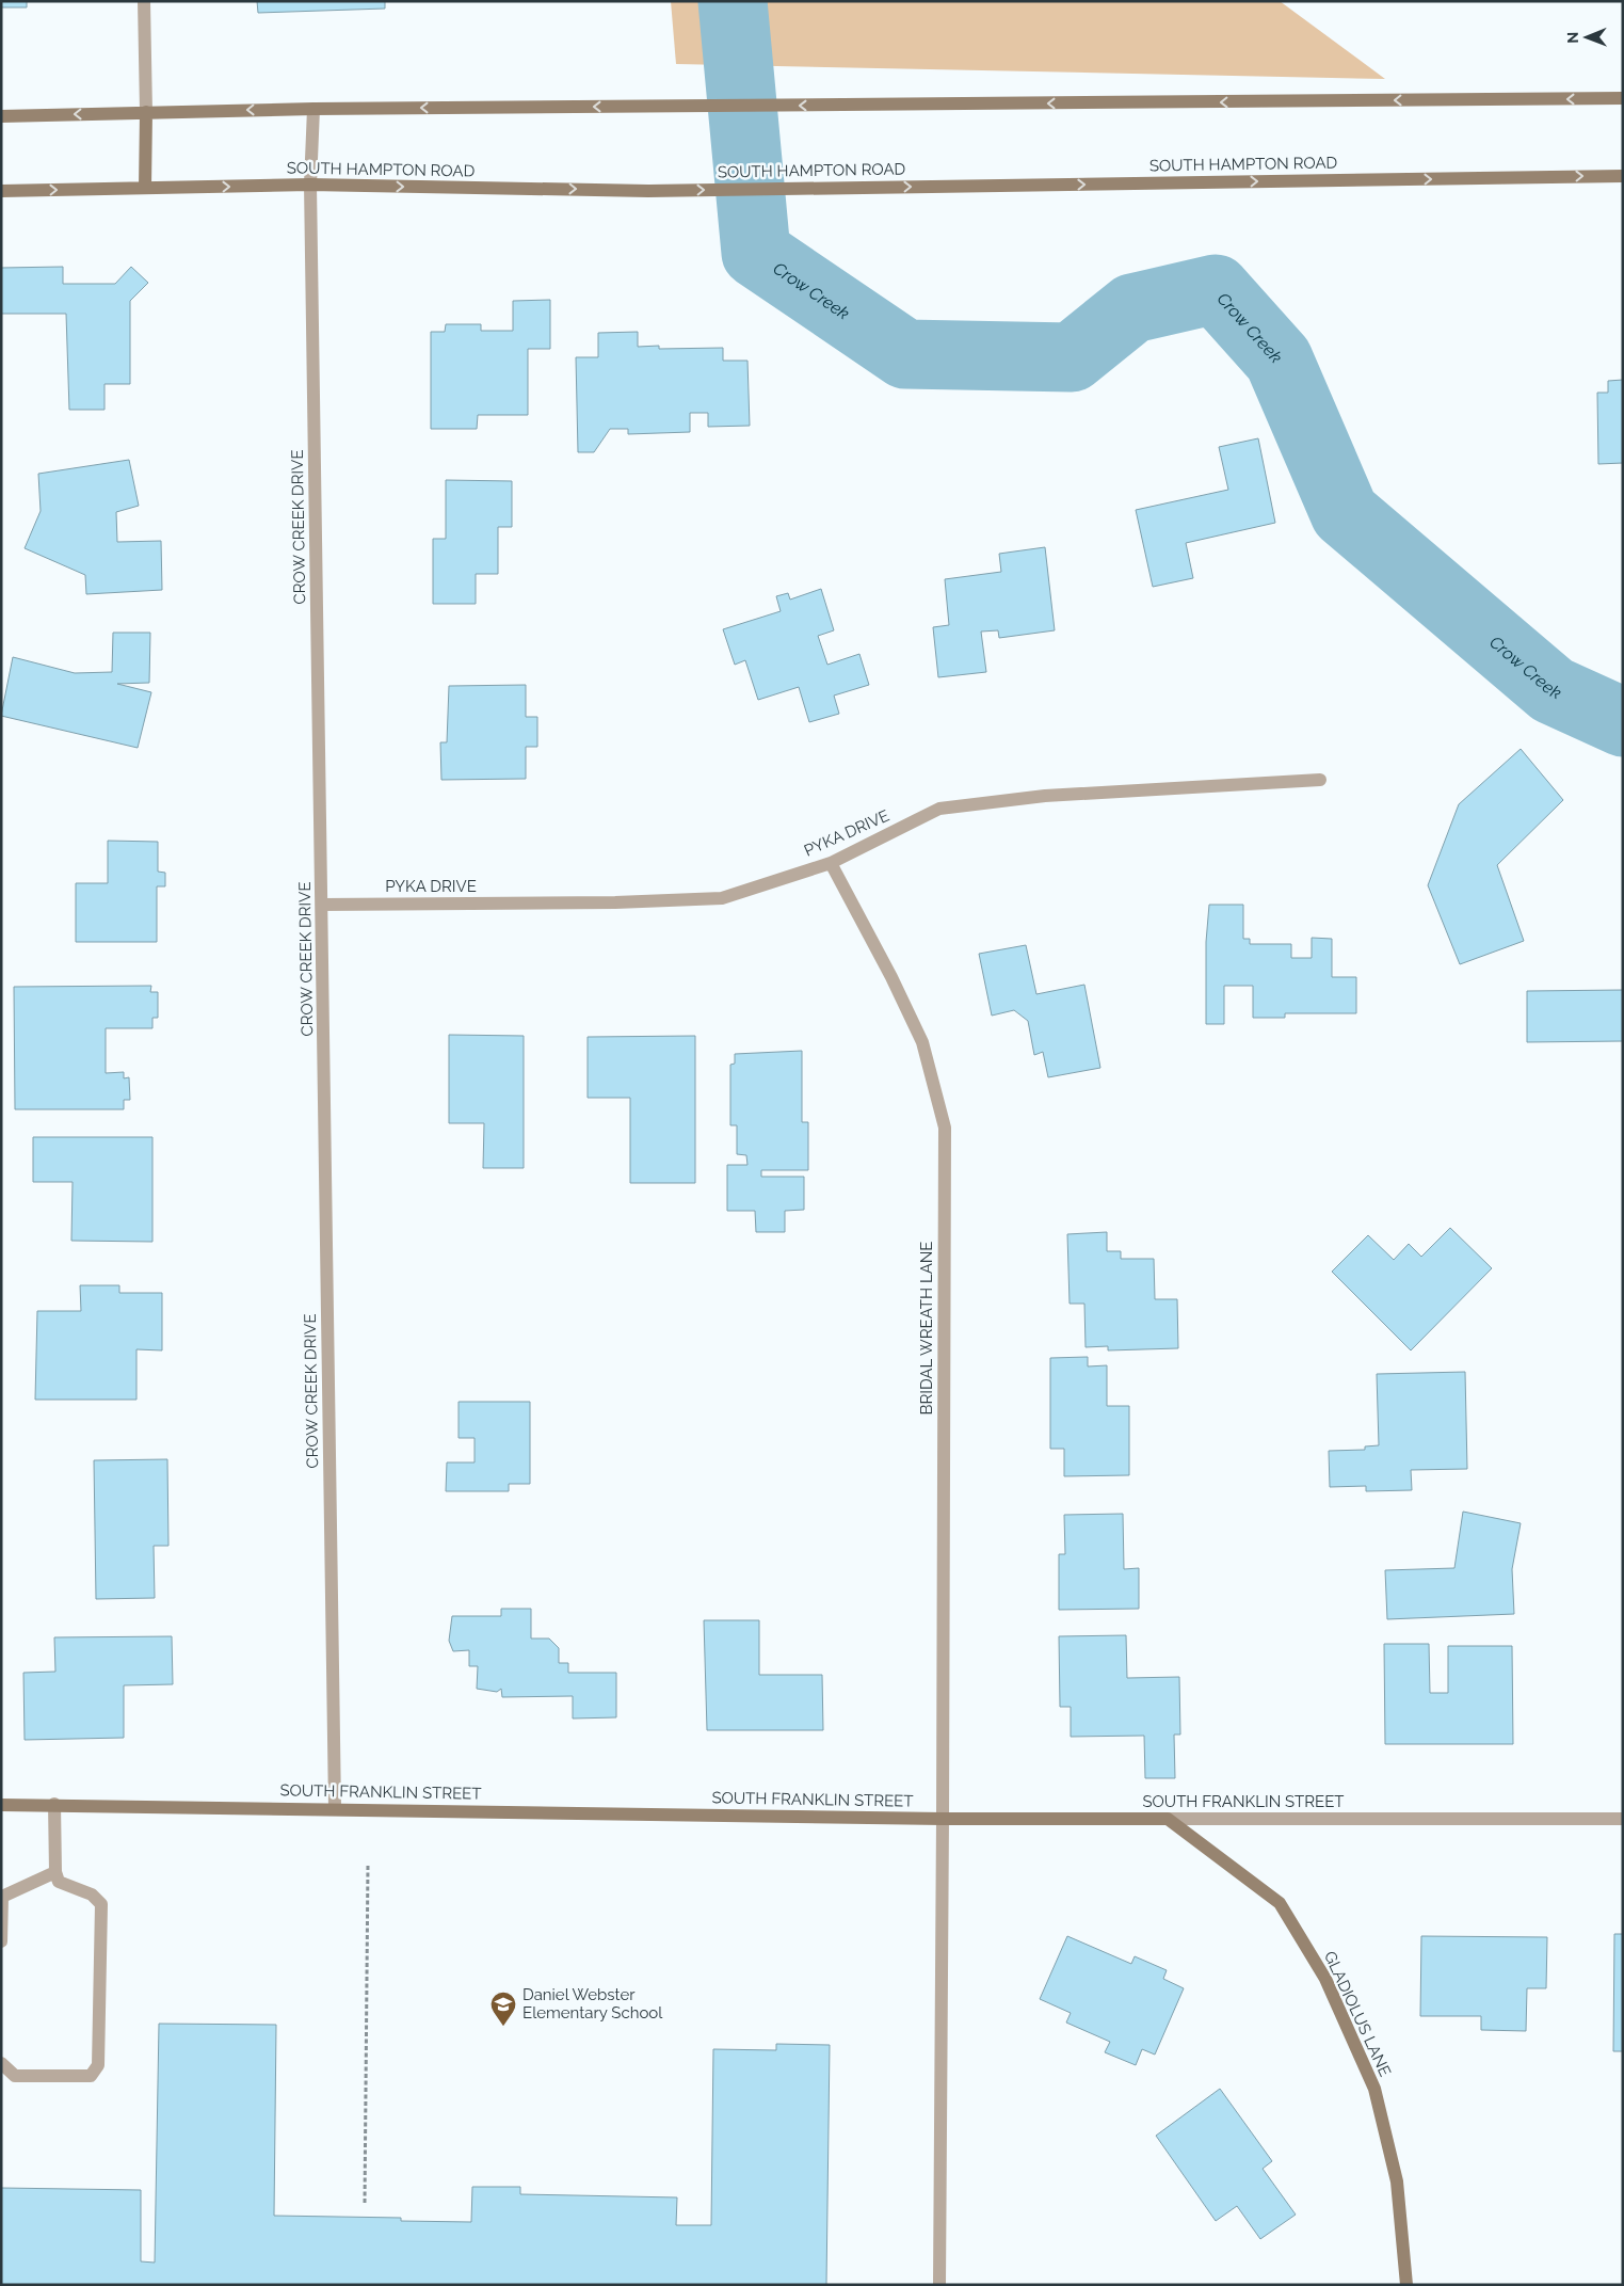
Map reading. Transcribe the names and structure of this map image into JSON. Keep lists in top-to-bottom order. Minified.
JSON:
{"streets":{"main road":["SOUTH HAMPTON ROAD","SOUTH FRANKLIN STREET","GLADIOLUS LANE"],"street":["CROW CREEK DRIVE","PYKA DRIVE","BRIDAL WREATH LANE"]},"crossings":[["SOUTH HAMPTON ROAD","CROW CREEK DRIVE"],["CROW CREEK DRIVE","PYKA DRIVE"],["CROW CREEK DRIVE","SOUTH FRANKLIN STREET"],["PYKA DRIVE","BRIDAL WREATH LANE"],["BRIDAL WREATH LANE","SOUTH FRANKLIN STREET"],["SOUTH FRANKLIN STREET","GLADIOLUS LANE"]],"water":["Crow Creek"],"places":{"school or university":["Daniel Webster Elementary School"]},"north":"left"}
